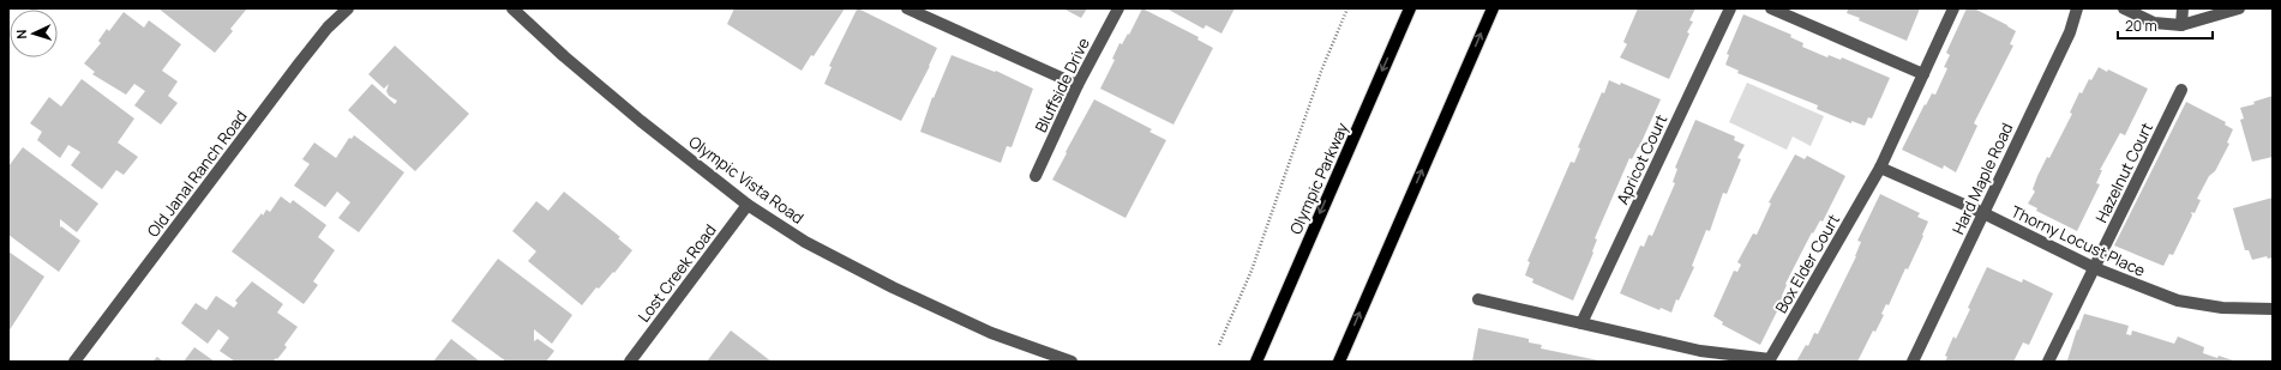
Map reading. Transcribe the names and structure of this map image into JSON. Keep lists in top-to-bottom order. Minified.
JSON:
{"streets":{"main road":["Olympic Parkway"],"street":["Bluffside Drive","Apricot Court","Hazelnut Court","Old Janal Ranch Road","Hard Maple Road","Olympic Vista Road","Thorny Locust Place","Box Elder Court","Lost Creek Road"]},"crossings":[["Apricot Court","Box Elder Court"],["Hazelnut Court","Thorny Locust Place"],["Hard Maple Road","Thorny Locust Place"],["Olympic Vista Road","Lost Creek Road"],["Thorny Locust Place","Box Elder Court"]],"scale_bar":"20 m","north":"left"}
